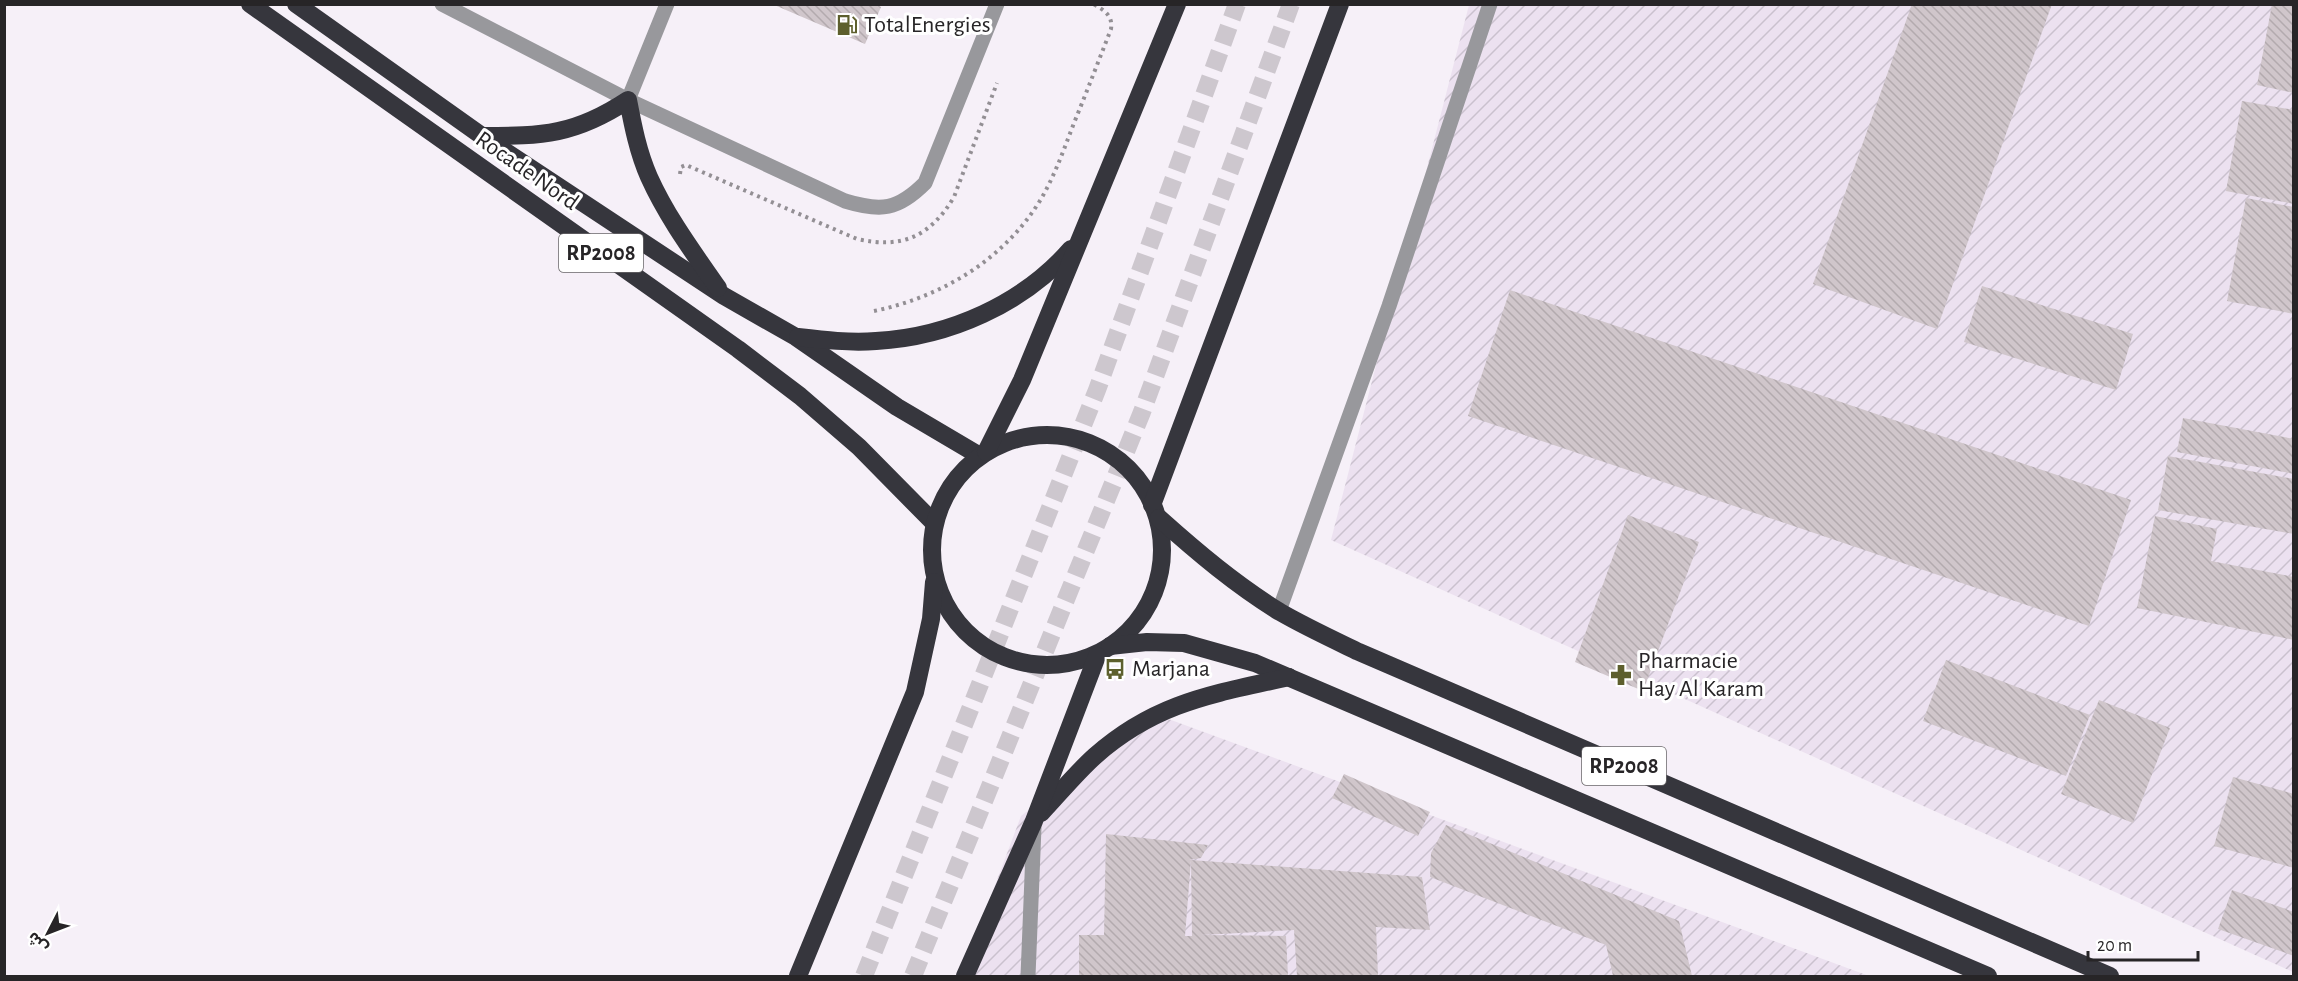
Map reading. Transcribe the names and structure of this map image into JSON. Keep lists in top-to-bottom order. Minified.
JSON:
{"streets":{"highway":["Rocade Nord","RP2008"]},"places":{"fuel station":["TotalEnergies"],"bus stop":["Marjana"],"pharmacy":["Pharmacie Hay Al Karam"]},"scale_bar":"20 m","north":"bottom left"}
